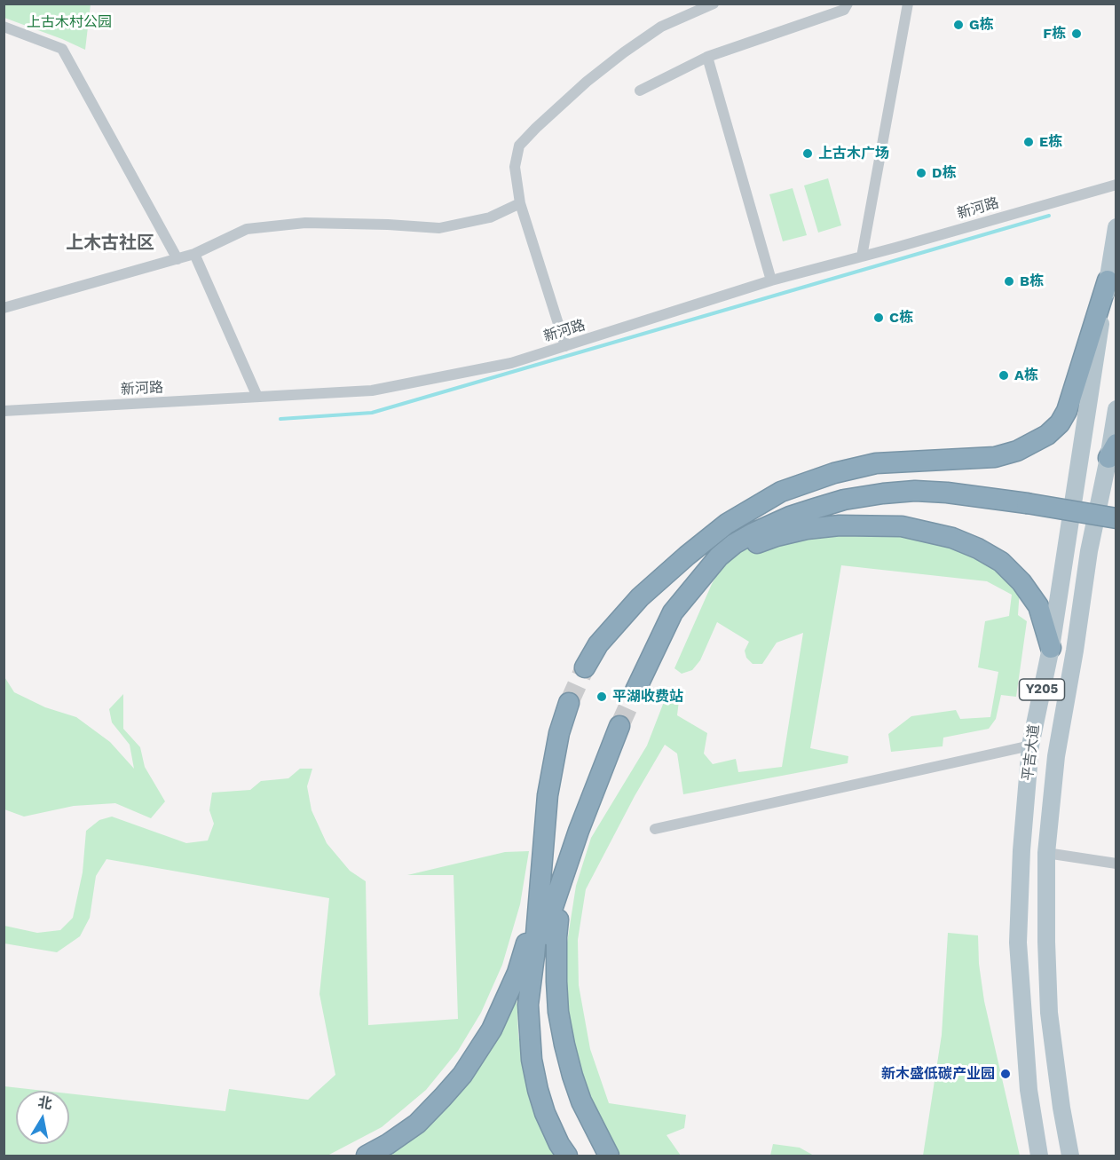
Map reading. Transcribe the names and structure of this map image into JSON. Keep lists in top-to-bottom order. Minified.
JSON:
{"streets":{"main road":["Y205","平吉大道"],"street":["新河路"]},"districts":["上木古社区"],"parks":["上古木村公园"],"places":["G栋","F栋","E栋","上古木广场","D栋","B栋","C栋","A栋","平湖收费站","新木盛低碳产业园"],"north":"top"}
